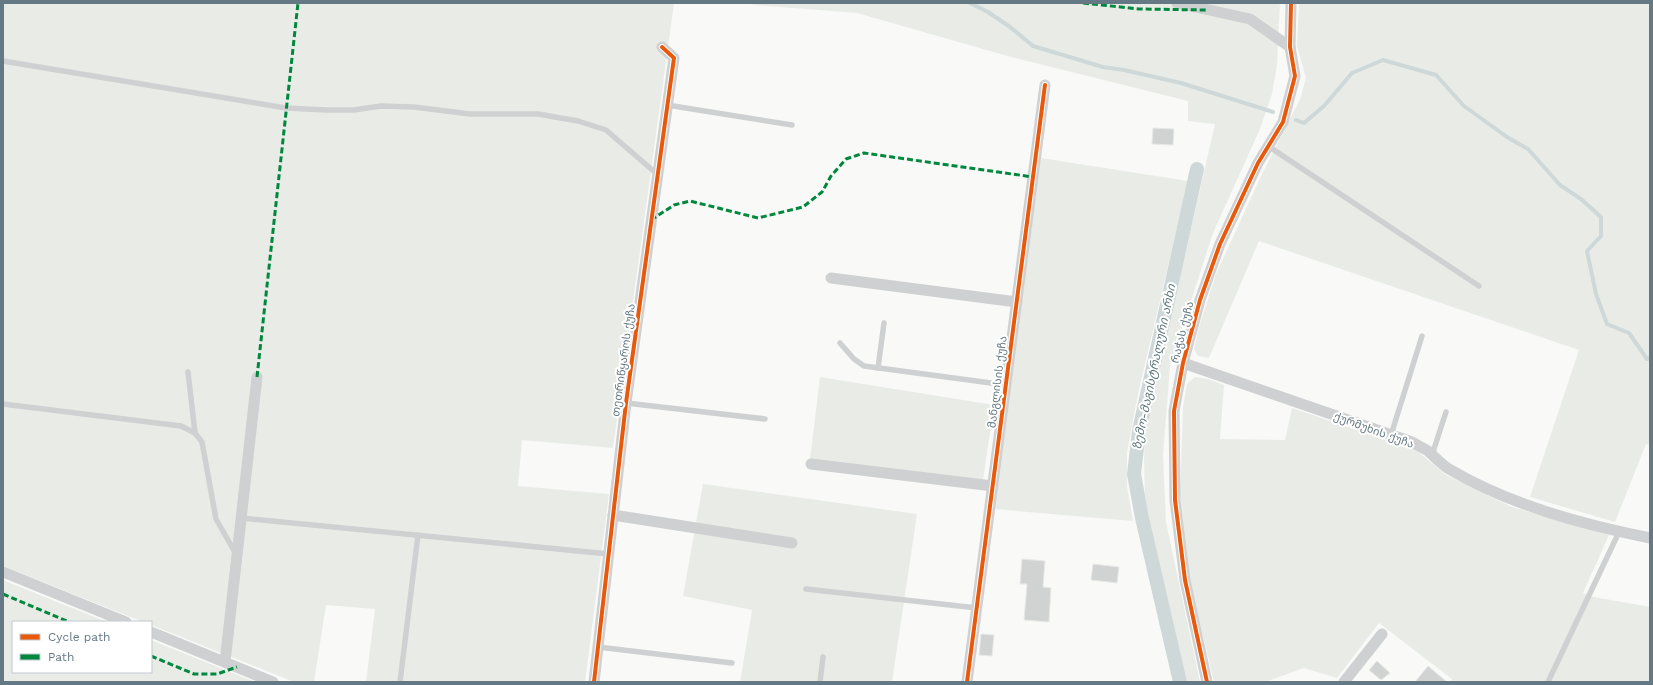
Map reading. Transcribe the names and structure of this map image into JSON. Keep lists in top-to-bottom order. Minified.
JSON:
{"streets":{"street":["რაჭას ქუჩა","თეთრიწყაროს ქუჩა","მანგლისის ქუჩა","ქურმუხის ქუჩა"]},"crossings":[["რაჭას ქუჩა","ქურმუხის ქუჩა"]],"water":["ზემო-მაგისტრალური არხი"],"legend":["Cycle path","Path"]}
